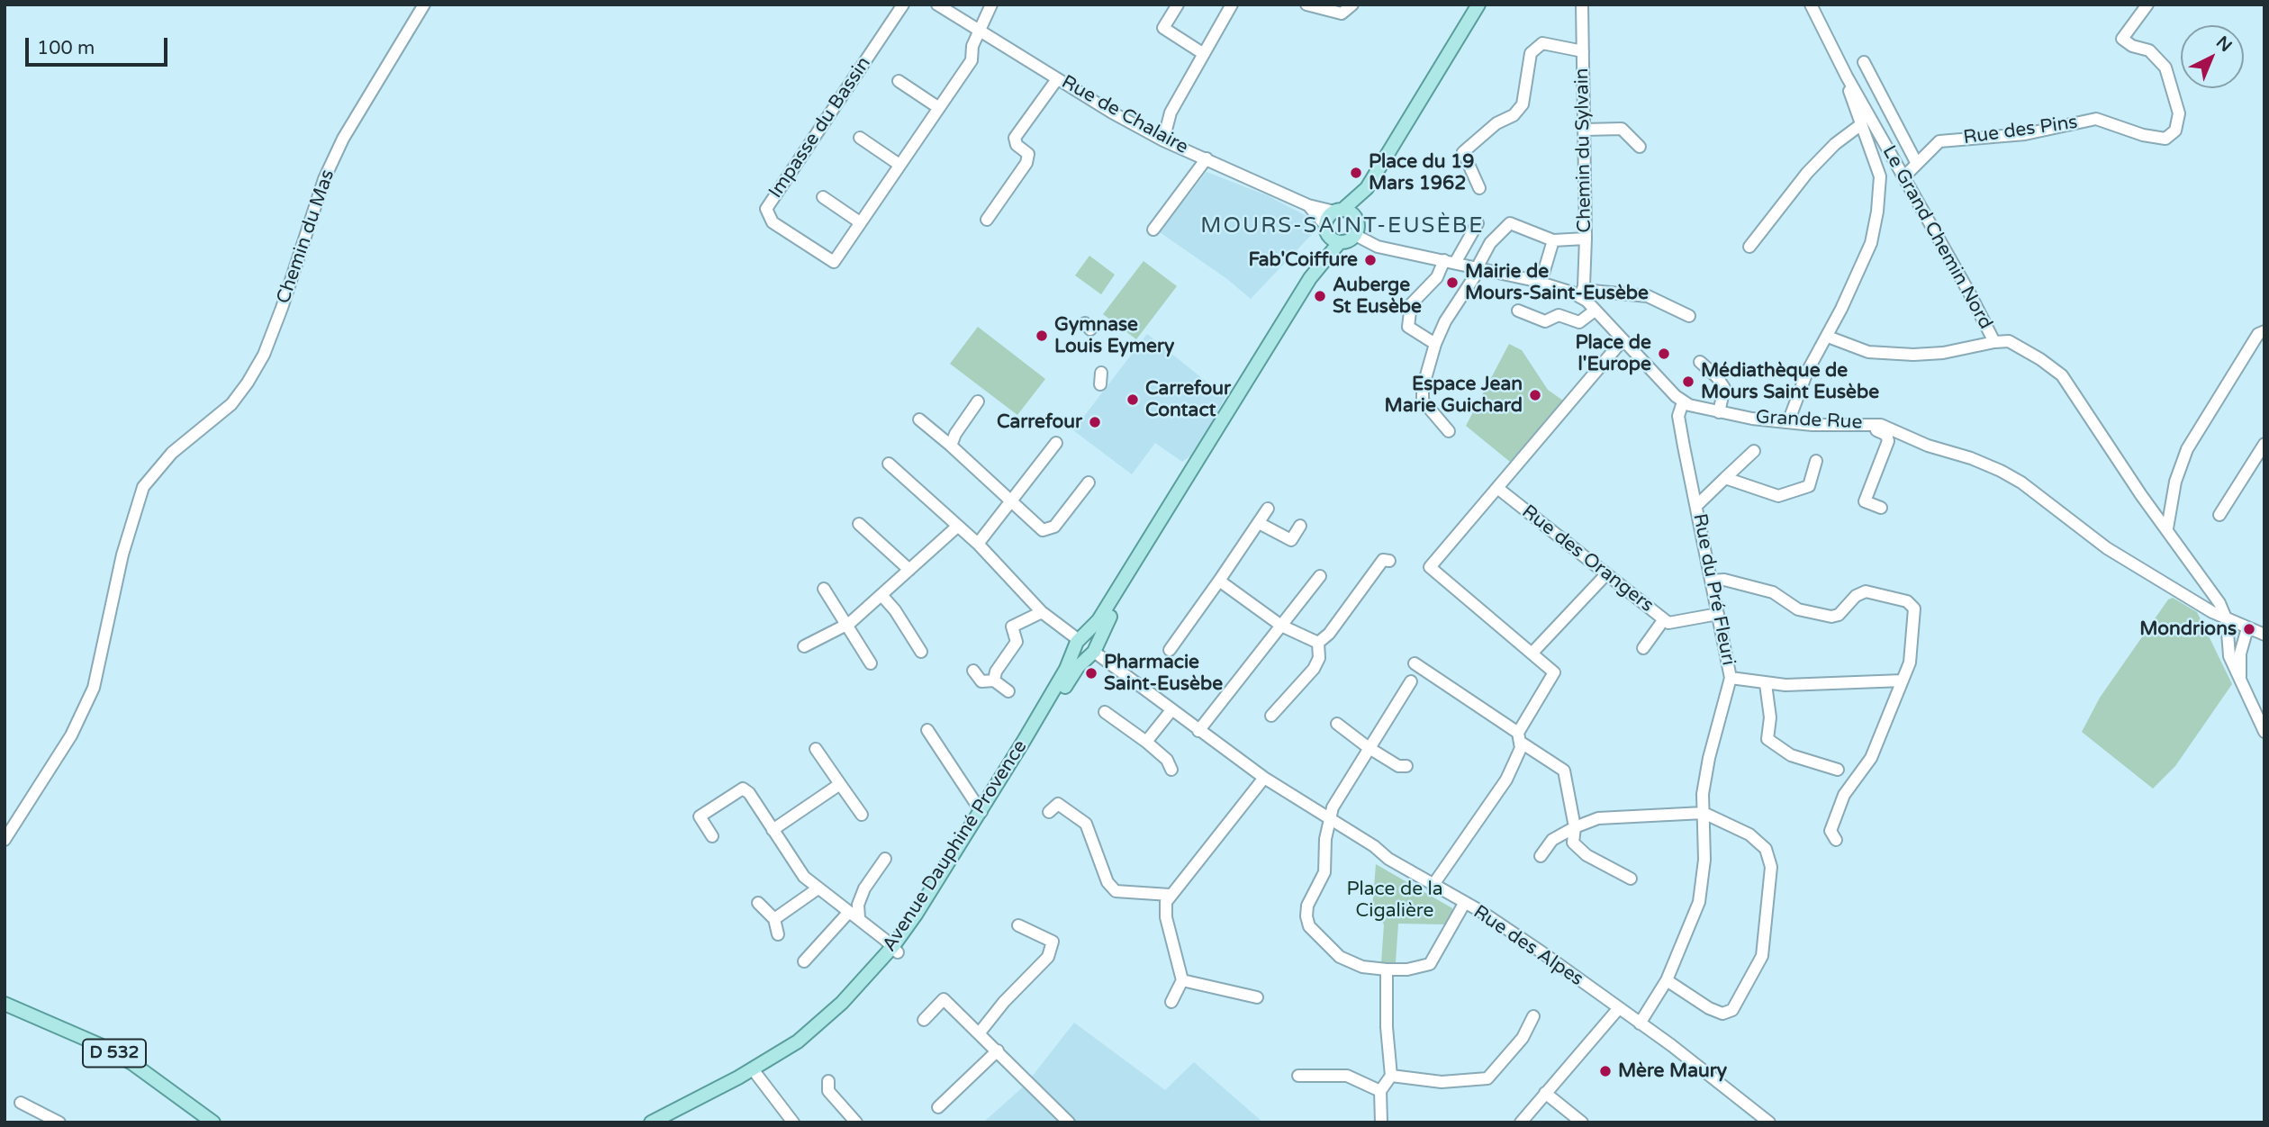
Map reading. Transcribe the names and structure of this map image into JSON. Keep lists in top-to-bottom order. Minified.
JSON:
{"streets":{"main road":["Avenue Dauphiné Provence","D 532"],"street":["Rue de Chalaire","Impasse du Bassin","Rue des Pins","Chemin du Sylvain","Chemin du Mas","Le Grand Chemin Nord","Grande Rue","Rue des Orangers","Rue du Pré Fleuri","Rue des Alpes"]},"crossings":[["Rue de Chalaire","Avenue Dauphiné Provence"],["Rue des Pins","Le Grand Chemin Nord"],["Le Grand Chemin Nord","Grande Rue"],["Grande Rue","Rue du Pré Fleuri"],["Rue des Orangers","Rue du Pré Fleuri"],["Rue du Pré Fleuri","Rue des Alpes"],["Avenue Dauphiné Provence","Rue des Alpes"]],"districts":["MOURS-SAINT-EUSÈBE"],"parks":["Place de la Cigalière"],"places":["Place du 19 Mars 1962","Fab'Coiffure","Mairie de Mours-Saint-Eusèbe","Auberge St Eusèbe","Gymnase Louis Eymery","Place de l'Europe","Médiathèque de Mours Saint Eusèbe","Espace Jean Marie Guichard","Carrefour Contact","Carrefour","Mondrions","Pharmacie Saint-Eusèbe","Mère Maury"],"scale_bar":"100 m","north":"top right"}
